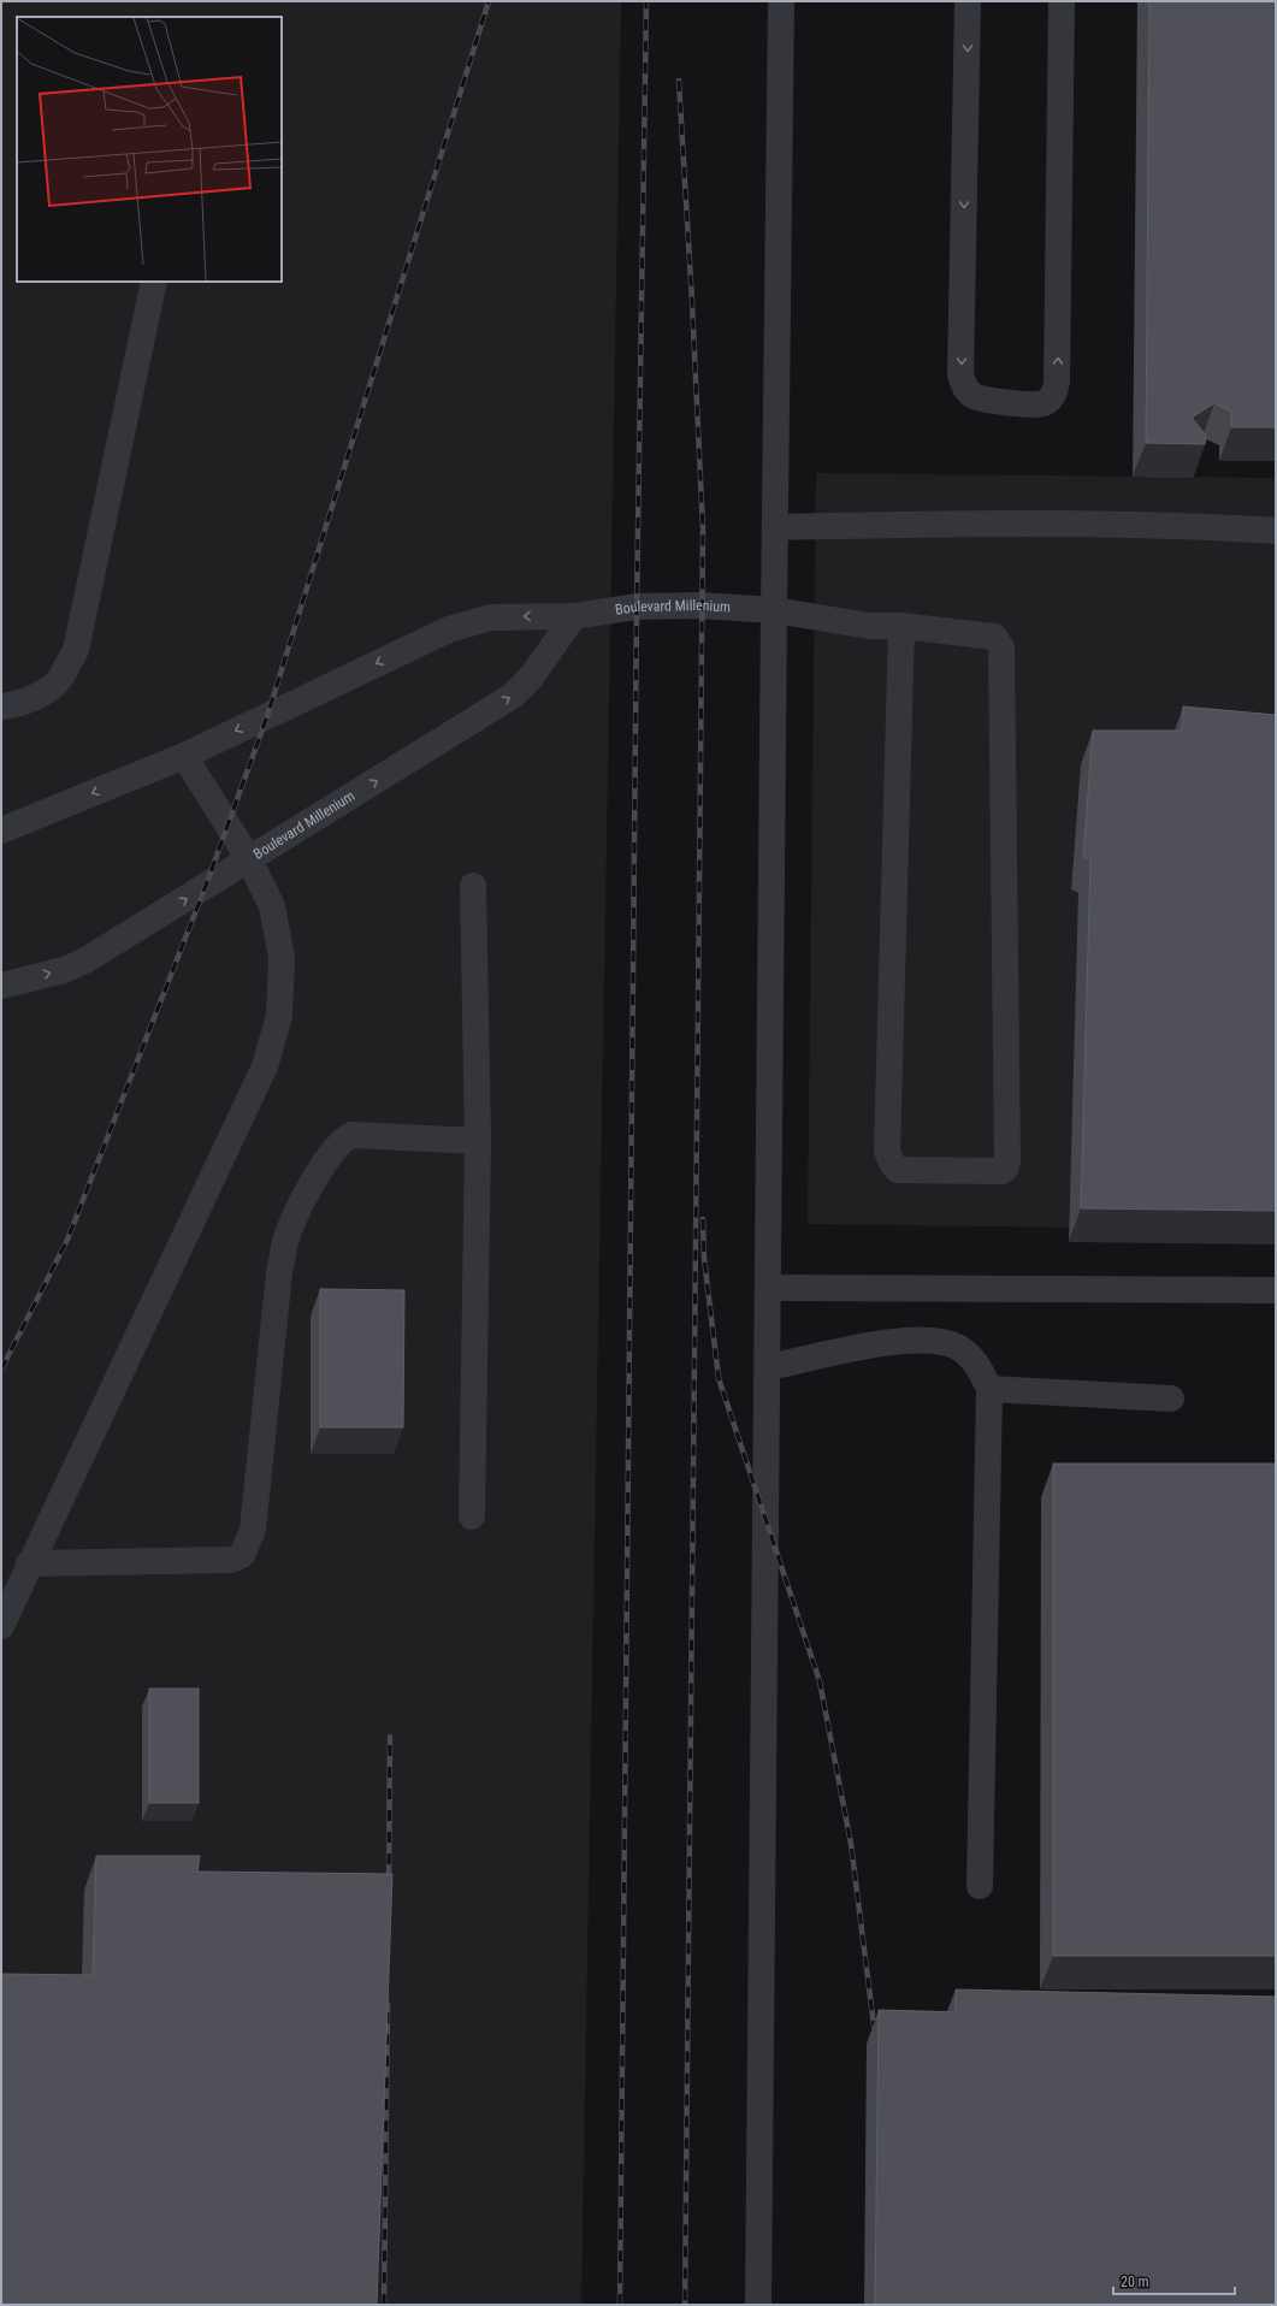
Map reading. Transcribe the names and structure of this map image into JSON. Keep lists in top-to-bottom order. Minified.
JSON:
{"streets":{"street":["Boulevard Millenium"]},"scale_bar":"20 m"}
